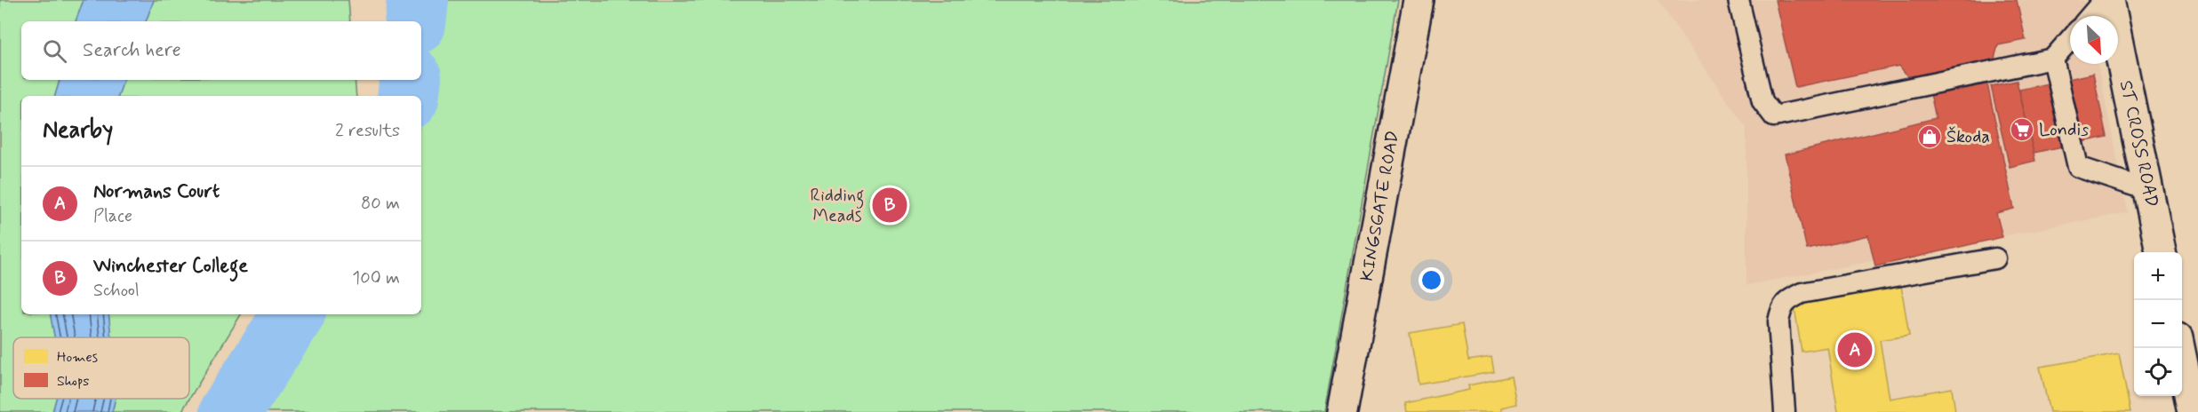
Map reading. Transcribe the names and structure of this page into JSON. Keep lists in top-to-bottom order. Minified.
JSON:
{"streets":{"street":["ST CROSS ROAD","KINGSGATE ROAD"]},"parks":["Ridding Meads"],"places":{"supermarket":["Londis"],"shop":["Škoda"]},"legend":["Homes","Shops"],"north":"bottom right","page":{"search":"Search here","heading":["Nearby","2 results"],"list":[{"mark":"A","name":"Normans Court","note":"Place","value":"80 m"},{"mark":"B","name":"Winchester College","note":"School","value":"100 m"}],"pins":["B","A"],"map_buttons":["+","−"]}}
